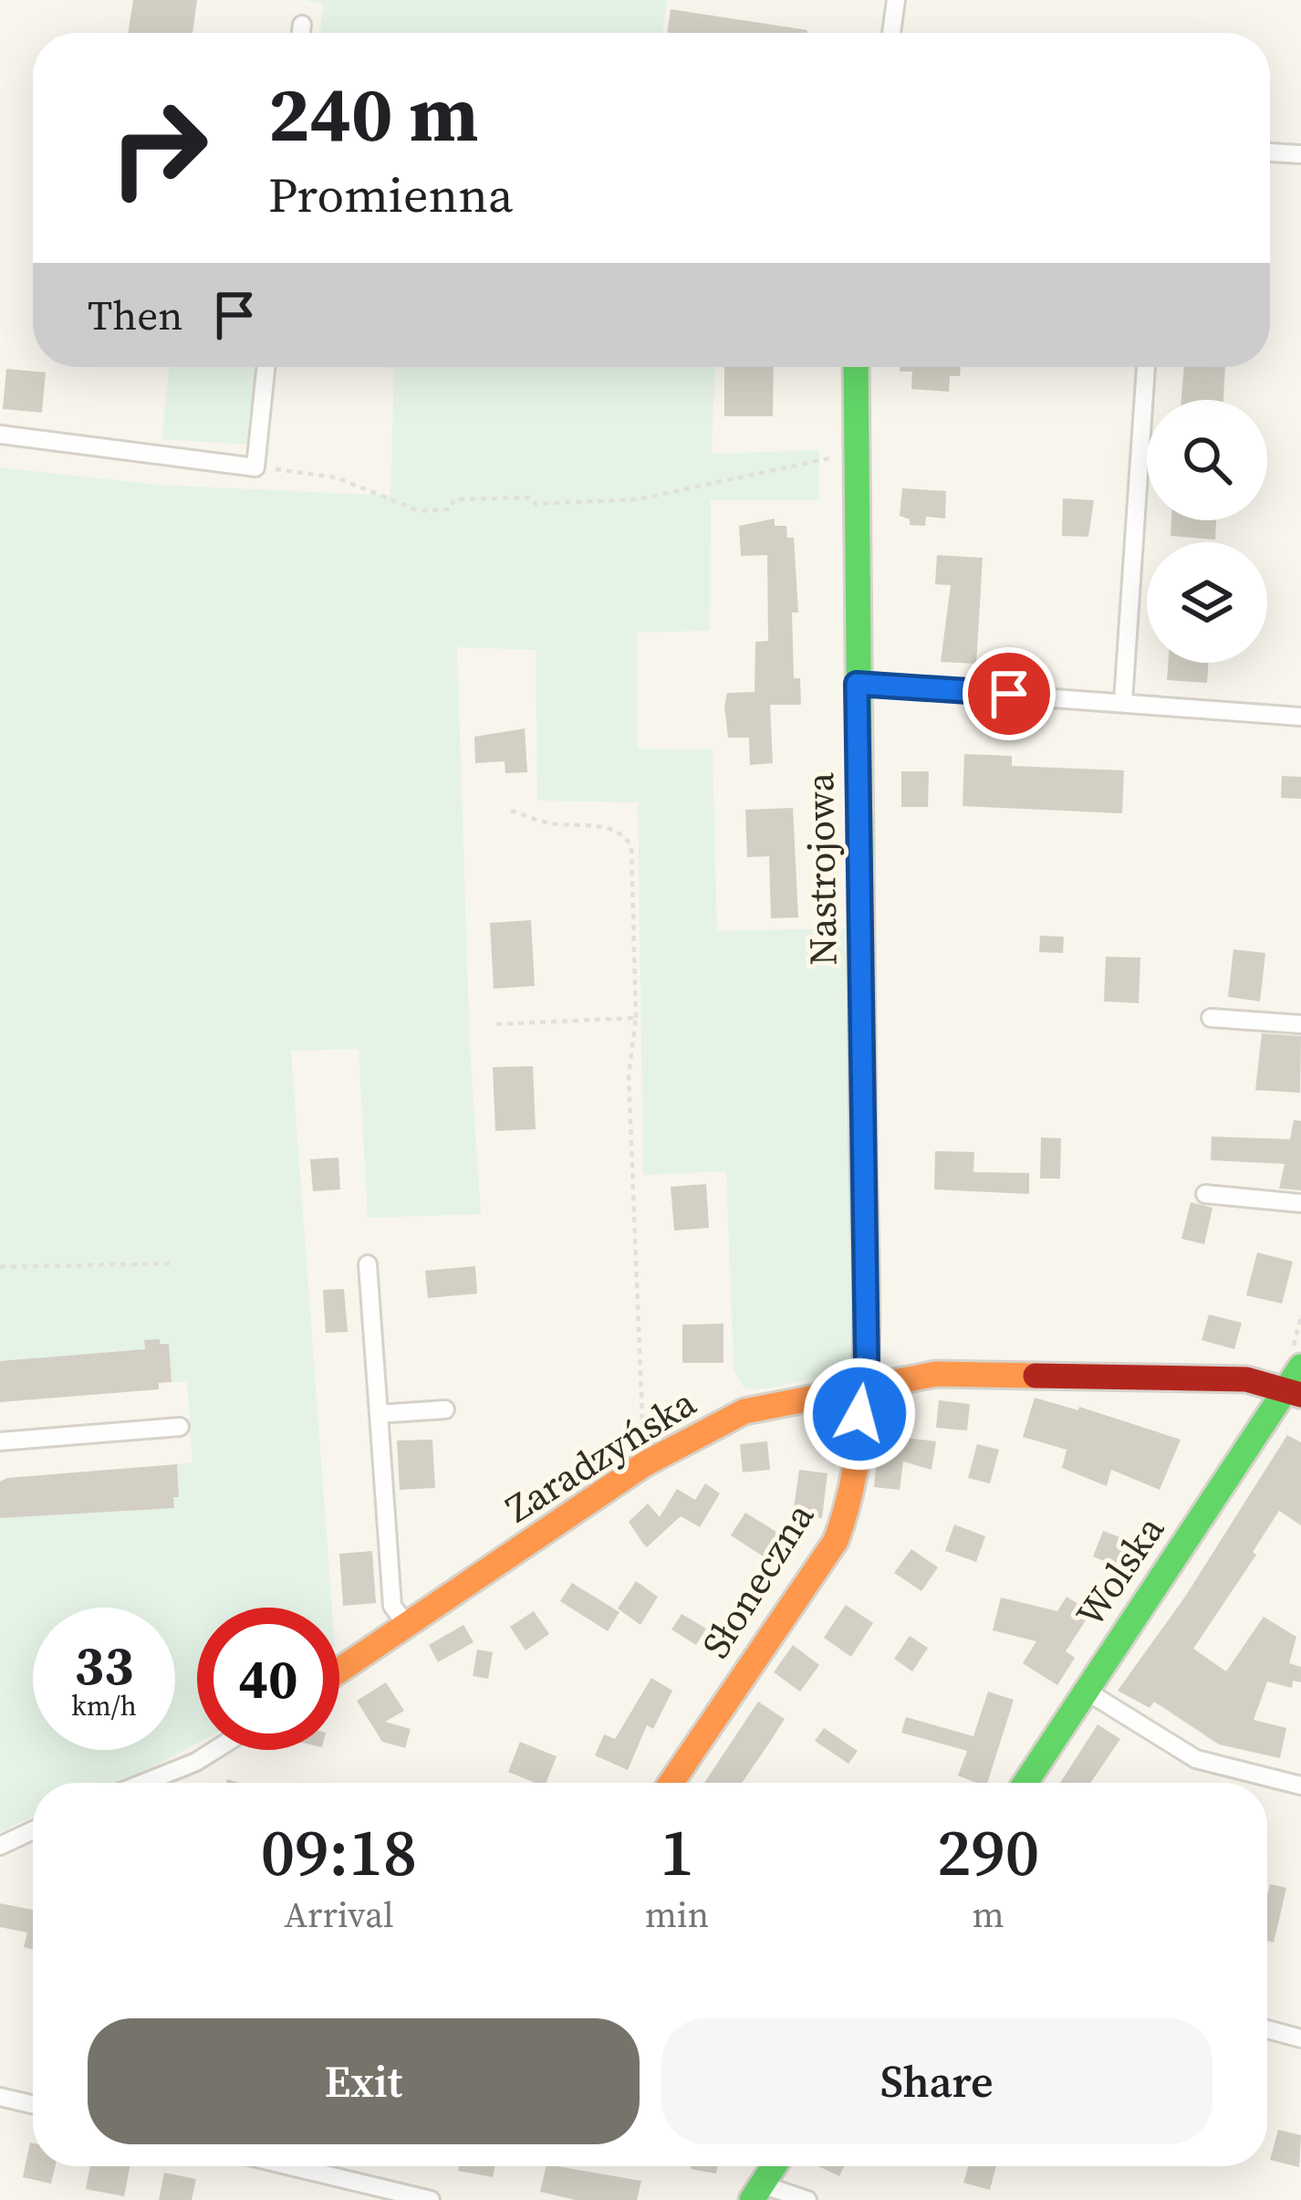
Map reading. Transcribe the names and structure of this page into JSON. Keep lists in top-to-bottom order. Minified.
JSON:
{"streets":{"street":["Nastrojowa","Zaradzyńska","Wolska","Słoneczna"]},"crossings":[["Nastrojowa","Zaradzyńska"],["Nastrojowa","Słoneczna"],["Zaradzyńska","Wolska"],["Zaradzyńska","Słoneczna"]],"page":{"turn":["240 m","Promienna"],"then":"Then","speed":"33 km/h","limit":"40","eta":["09:18","Arrival","1","min","290","m"],"buttons":["Exit","Share"]}}
